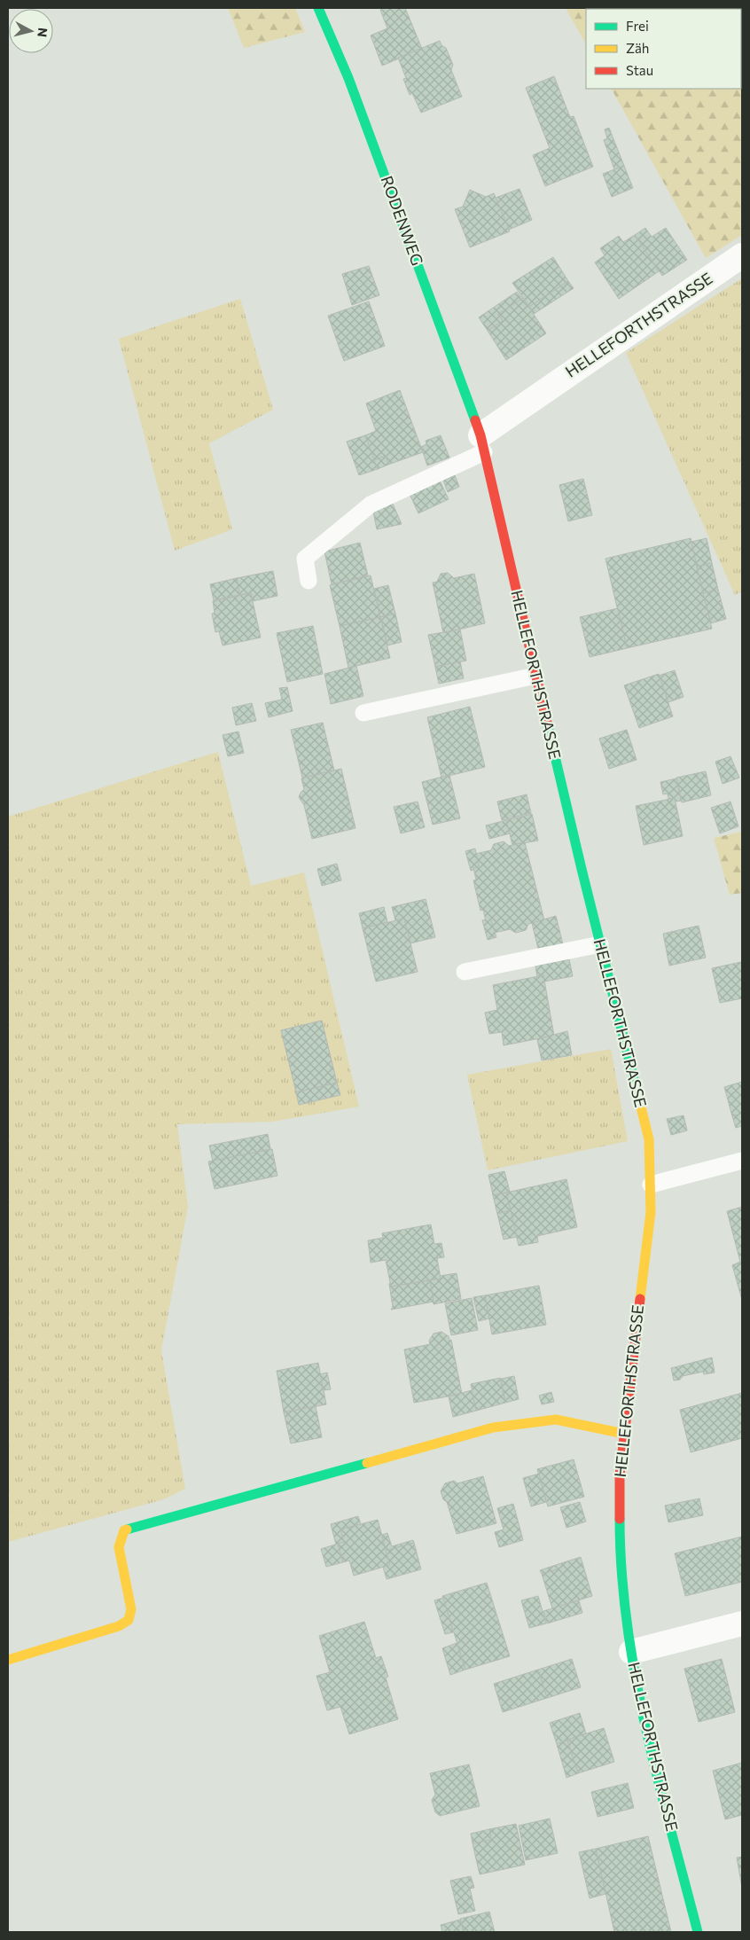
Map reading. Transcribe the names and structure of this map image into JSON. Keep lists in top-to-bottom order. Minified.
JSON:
{"streets":{"street":["RODENWEG","HELLEFORTHSTRASSE"]},"crossings":[["RODENWEG","HELLEFORTHSTRASSE"]],"legend":["Frei","Zäh","Stau"],"north":"right"}
